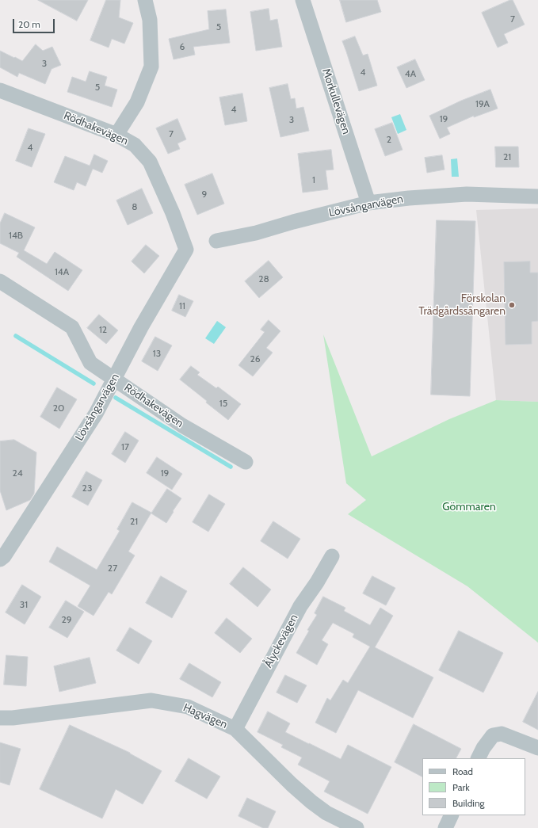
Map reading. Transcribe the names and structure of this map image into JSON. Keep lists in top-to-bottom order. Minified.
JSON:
{"streets":{"street":["Morkullevägen","Rödhakevägen","Lövsångarvägen","Ålyckevägen","Hagvägen"]},"crossings":[["Morkullevägen","Lövsångarvägen"],["Rödhakevägen","Lövsångarvägen"],["Ålyckevägen","Hagvägen"]],"parks":["Gömmaren"],"places":["Förskolan Trädgårdssångaren"],"house_numbers":["7","5","6","3","4","4A","5","19A","4","19","3","7","2","4","21","1","9","8","14B","14A","28","11","12","13","26","15","20","17","24","19","23","21","27","31","29"],"legend":["Road","Park","Building"],"scale_bar":"20 m"}
